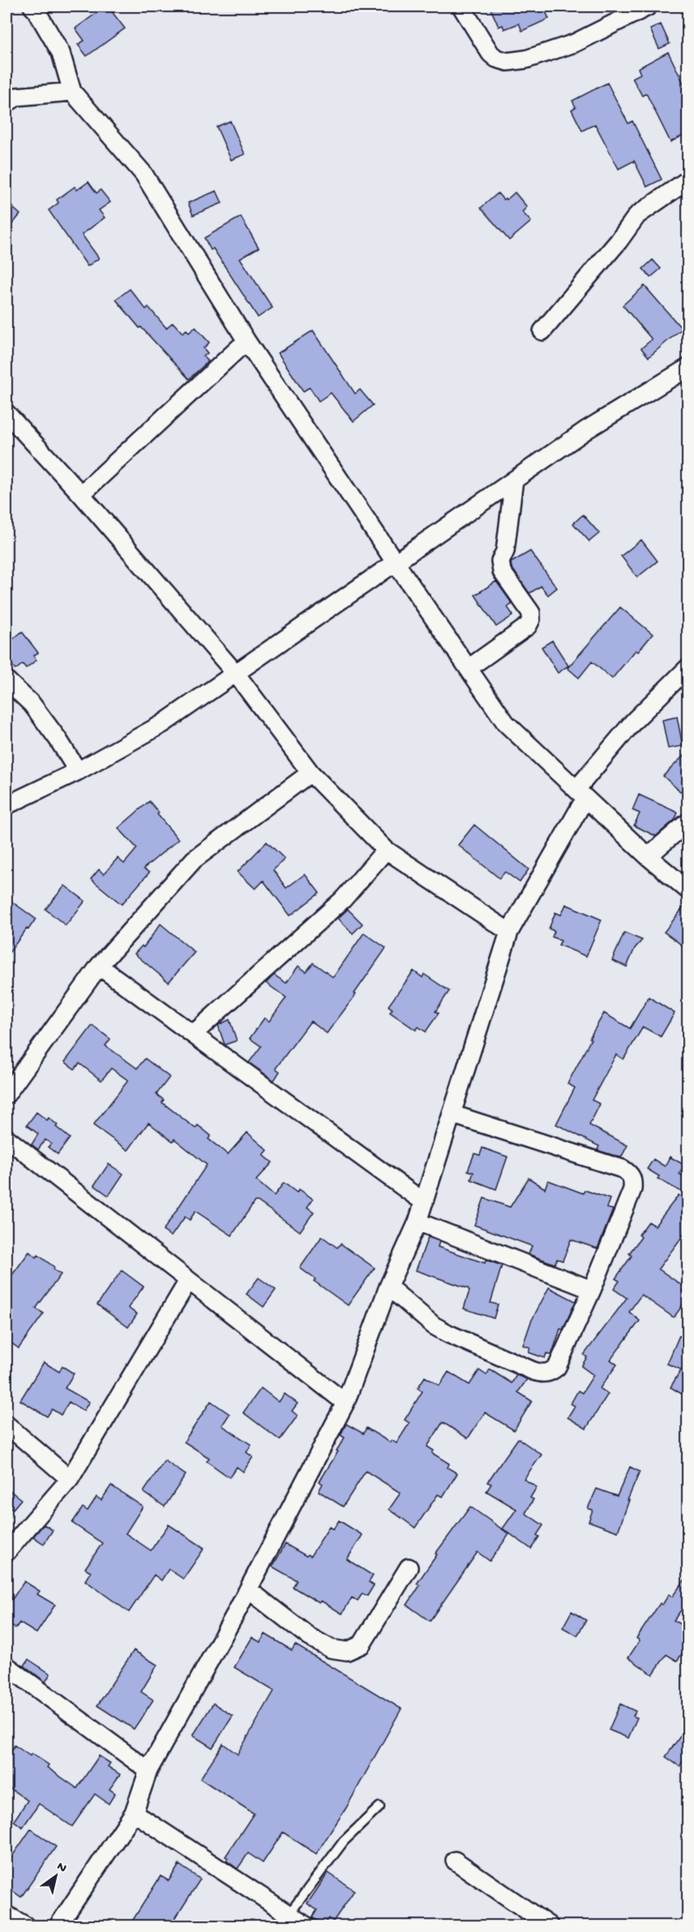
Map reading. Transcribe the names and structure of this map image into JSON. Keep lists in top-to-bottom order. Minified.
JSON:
{"north":"top right"}
